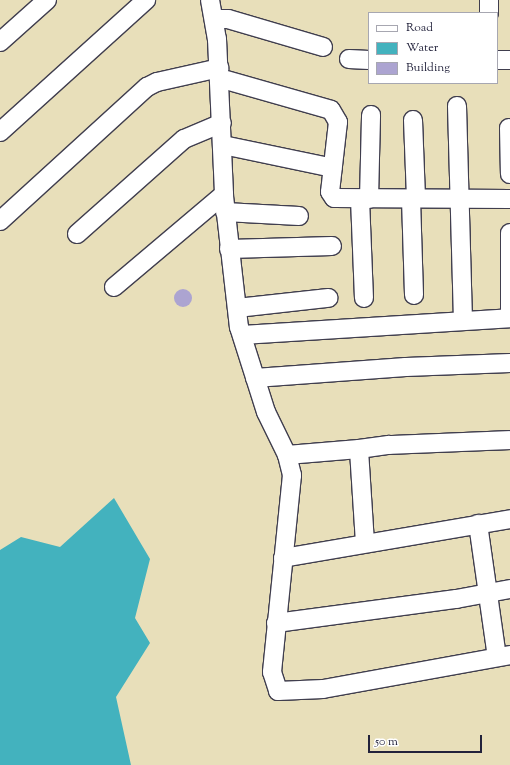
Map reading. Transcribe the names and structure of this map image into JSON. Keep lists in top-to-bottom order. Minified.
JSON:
{"legend":["Road","Water","Building"],"scale_bar":"50 m"}
